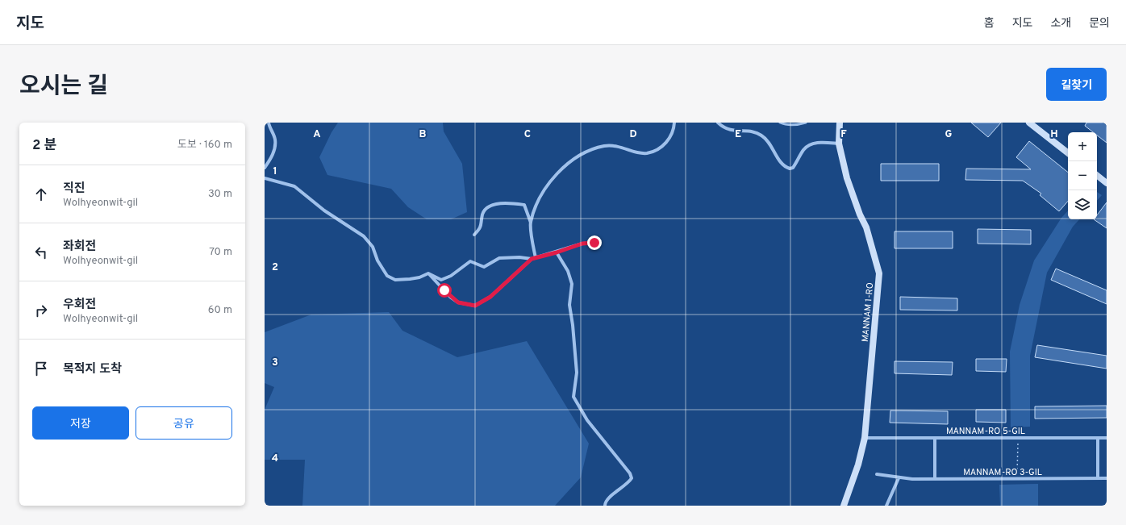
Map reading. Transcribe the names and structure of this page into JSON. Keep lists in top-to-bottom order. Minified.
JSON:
{"streets":{"street":["MANNAM 1-RO","MANNAM-RO 5-GIL","MANNAM-RO 3-GIL"]},"crossings":[["MANNAM 1-RO","MANNAM-RO 5-GIL"]],"page":{"header":"지도","nav":["홈","지도","소개","문의"],"title":"오시는 길","buttons":["길찾기",["저장","공유"]],"heading":["2 분","도보 · 160 m"],"map_buttons":["+","−"],"list":[["직진","Wolhyeonwit-gil","30 m"],["좌회전","Wolhyeonwit-gil","70 m"],["우회전","Wolhyeonwit-gil","60 m"],"목적지 도착"]},"grid":{"columns":["A","B","C","D","E","F","G","H"],"rows":["1","2","3","4"]}}
